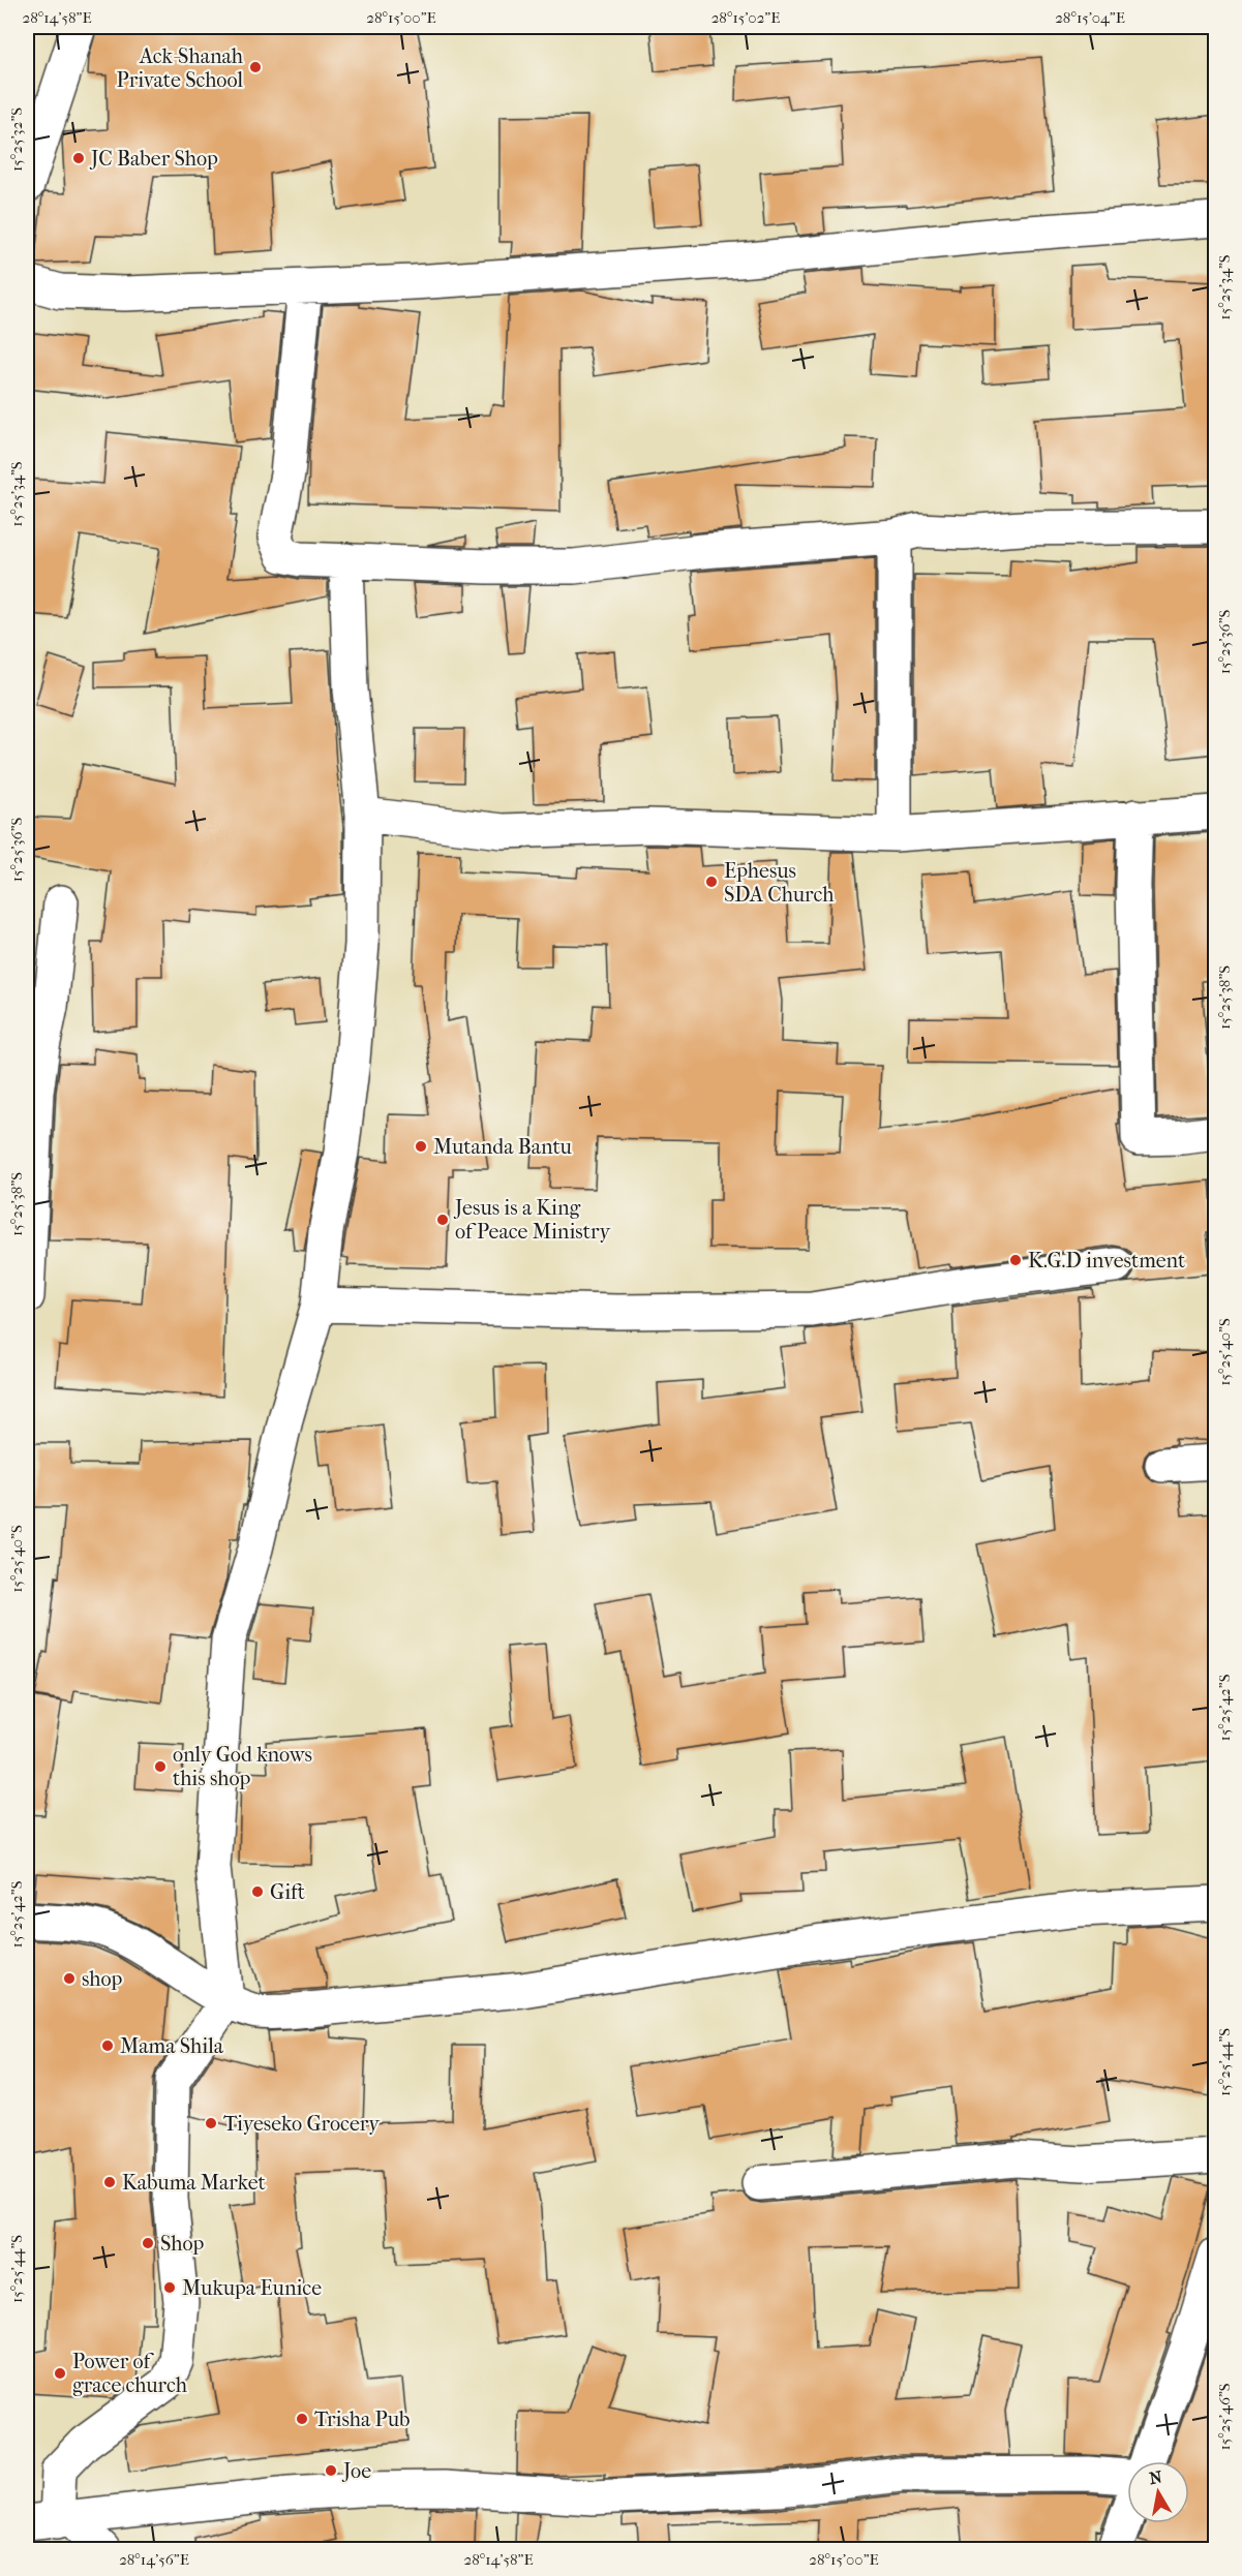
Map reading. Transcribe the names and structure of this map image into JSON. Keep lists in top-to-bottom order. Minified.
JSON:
{"places":["Ack-Shanah Private School","JC Baber Shop","Ephesus SDA Church","Mutanda Bantu","Jesus is a King of Peace Ministry","K.G.D investment","only God knows this shop","Gift","shop","Mama Shila","Tiyeseko Grocery","Kabuma Market","Shop","Mukupa Eunice","Power of grace church","Trisha Pub","Joe"],"north":"top","coordinates":["28°14'58\"E","28°15'00\"E","28°15'02\"E","28°15'04\"E","15°25'32\"S","15°25'34\"S","15°25'36\"S","15°25'38\"S","15°25'40\"S","15°25'42\"S","15°25'44\"S","15°25'46\"S","28°14'56\"E"]}
